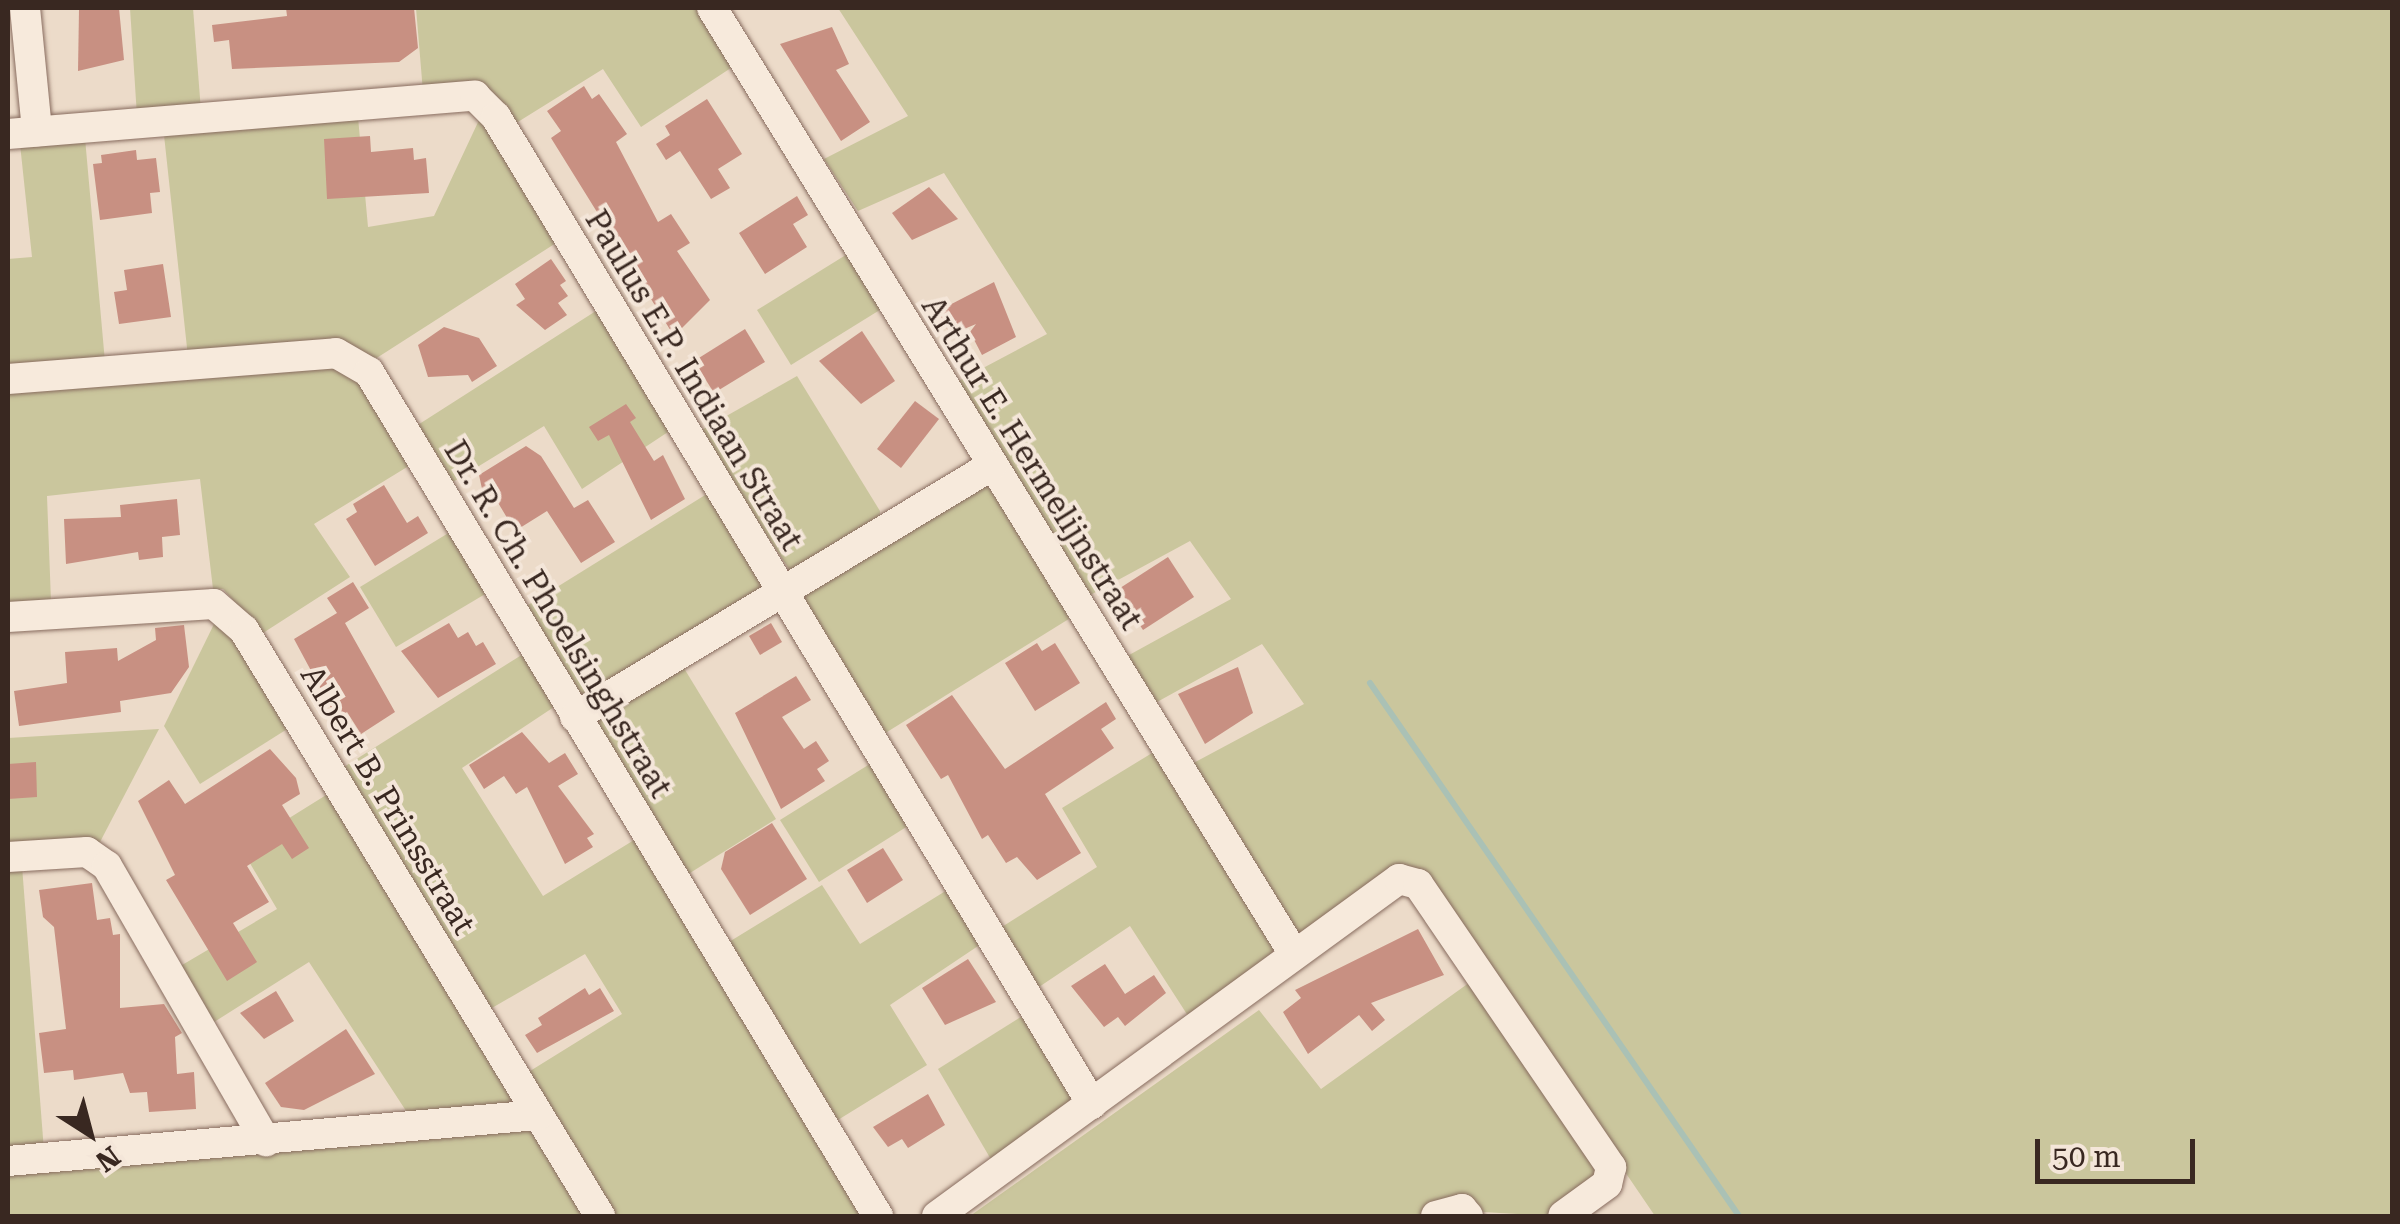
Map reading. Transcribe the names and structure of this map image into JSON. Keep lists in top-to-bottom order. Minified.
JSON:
{"streets":{"street":["Paulus E.P. Indiaan Straat","Arthur E. Hermelijnstraat","Dr. R. Ch. Phoelsinghstraat","Albert B. Prinsstraat"]},"scale_bar":"50 m","north":"bottom right"}
